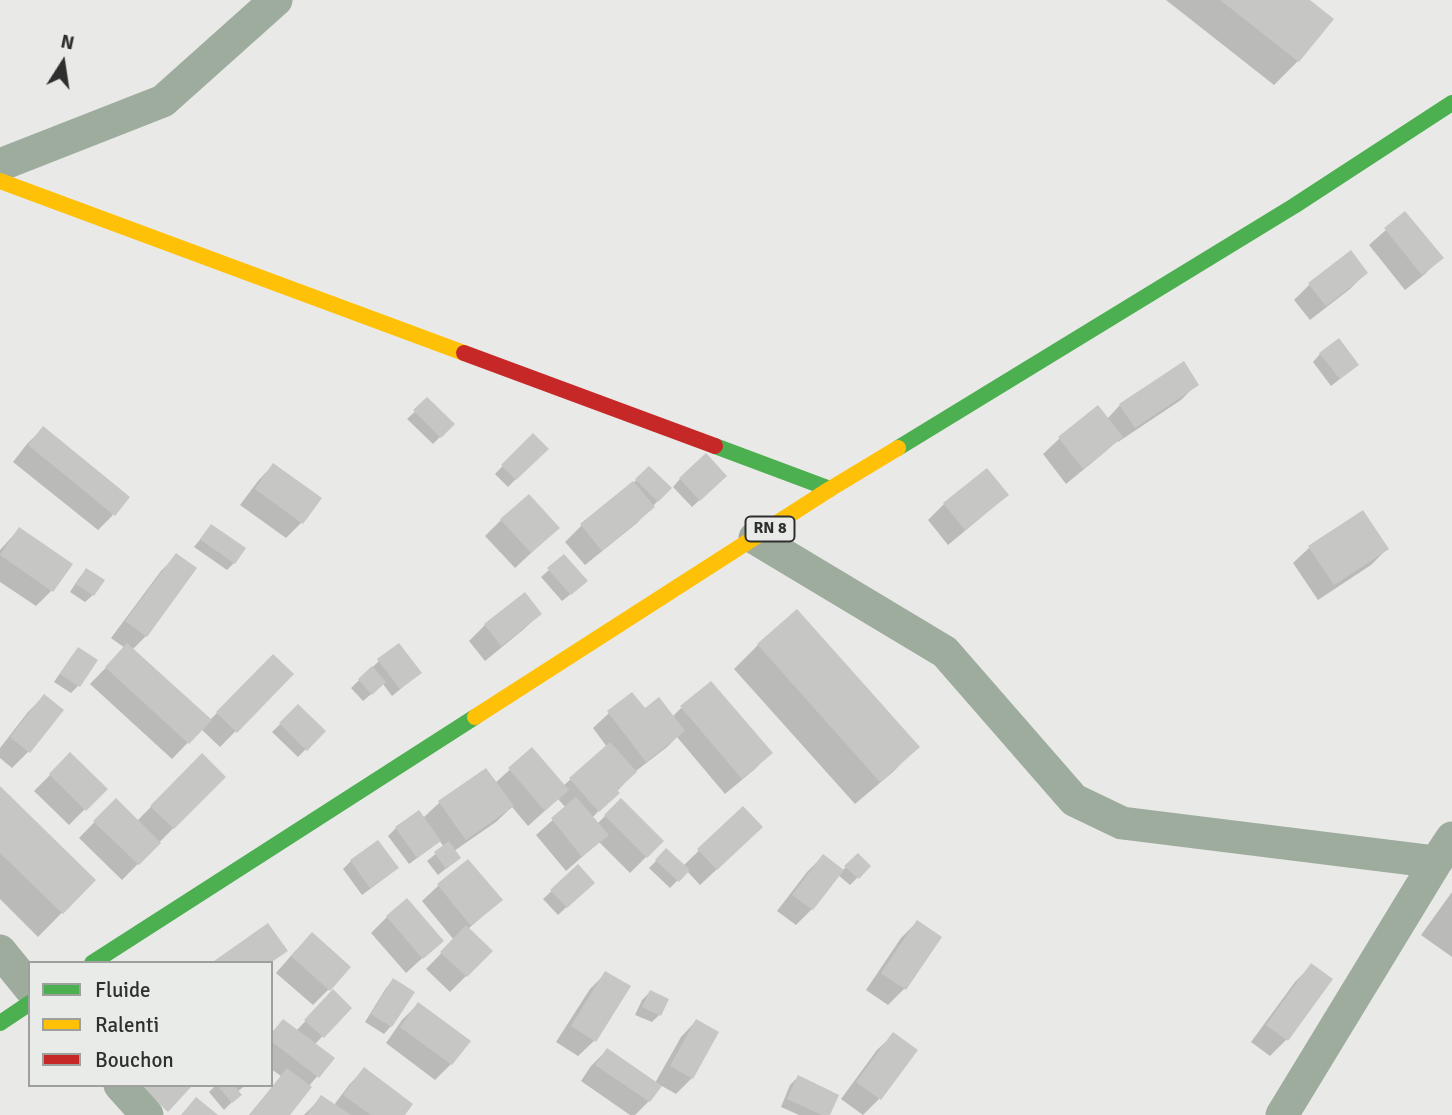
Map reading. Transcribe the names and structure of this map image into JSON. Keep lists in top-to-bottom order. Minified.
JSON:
{"streets":{"main road":["RN 8"]},"legend":["Fluide","Ralenti","Bouchon"],"north":"top"}
